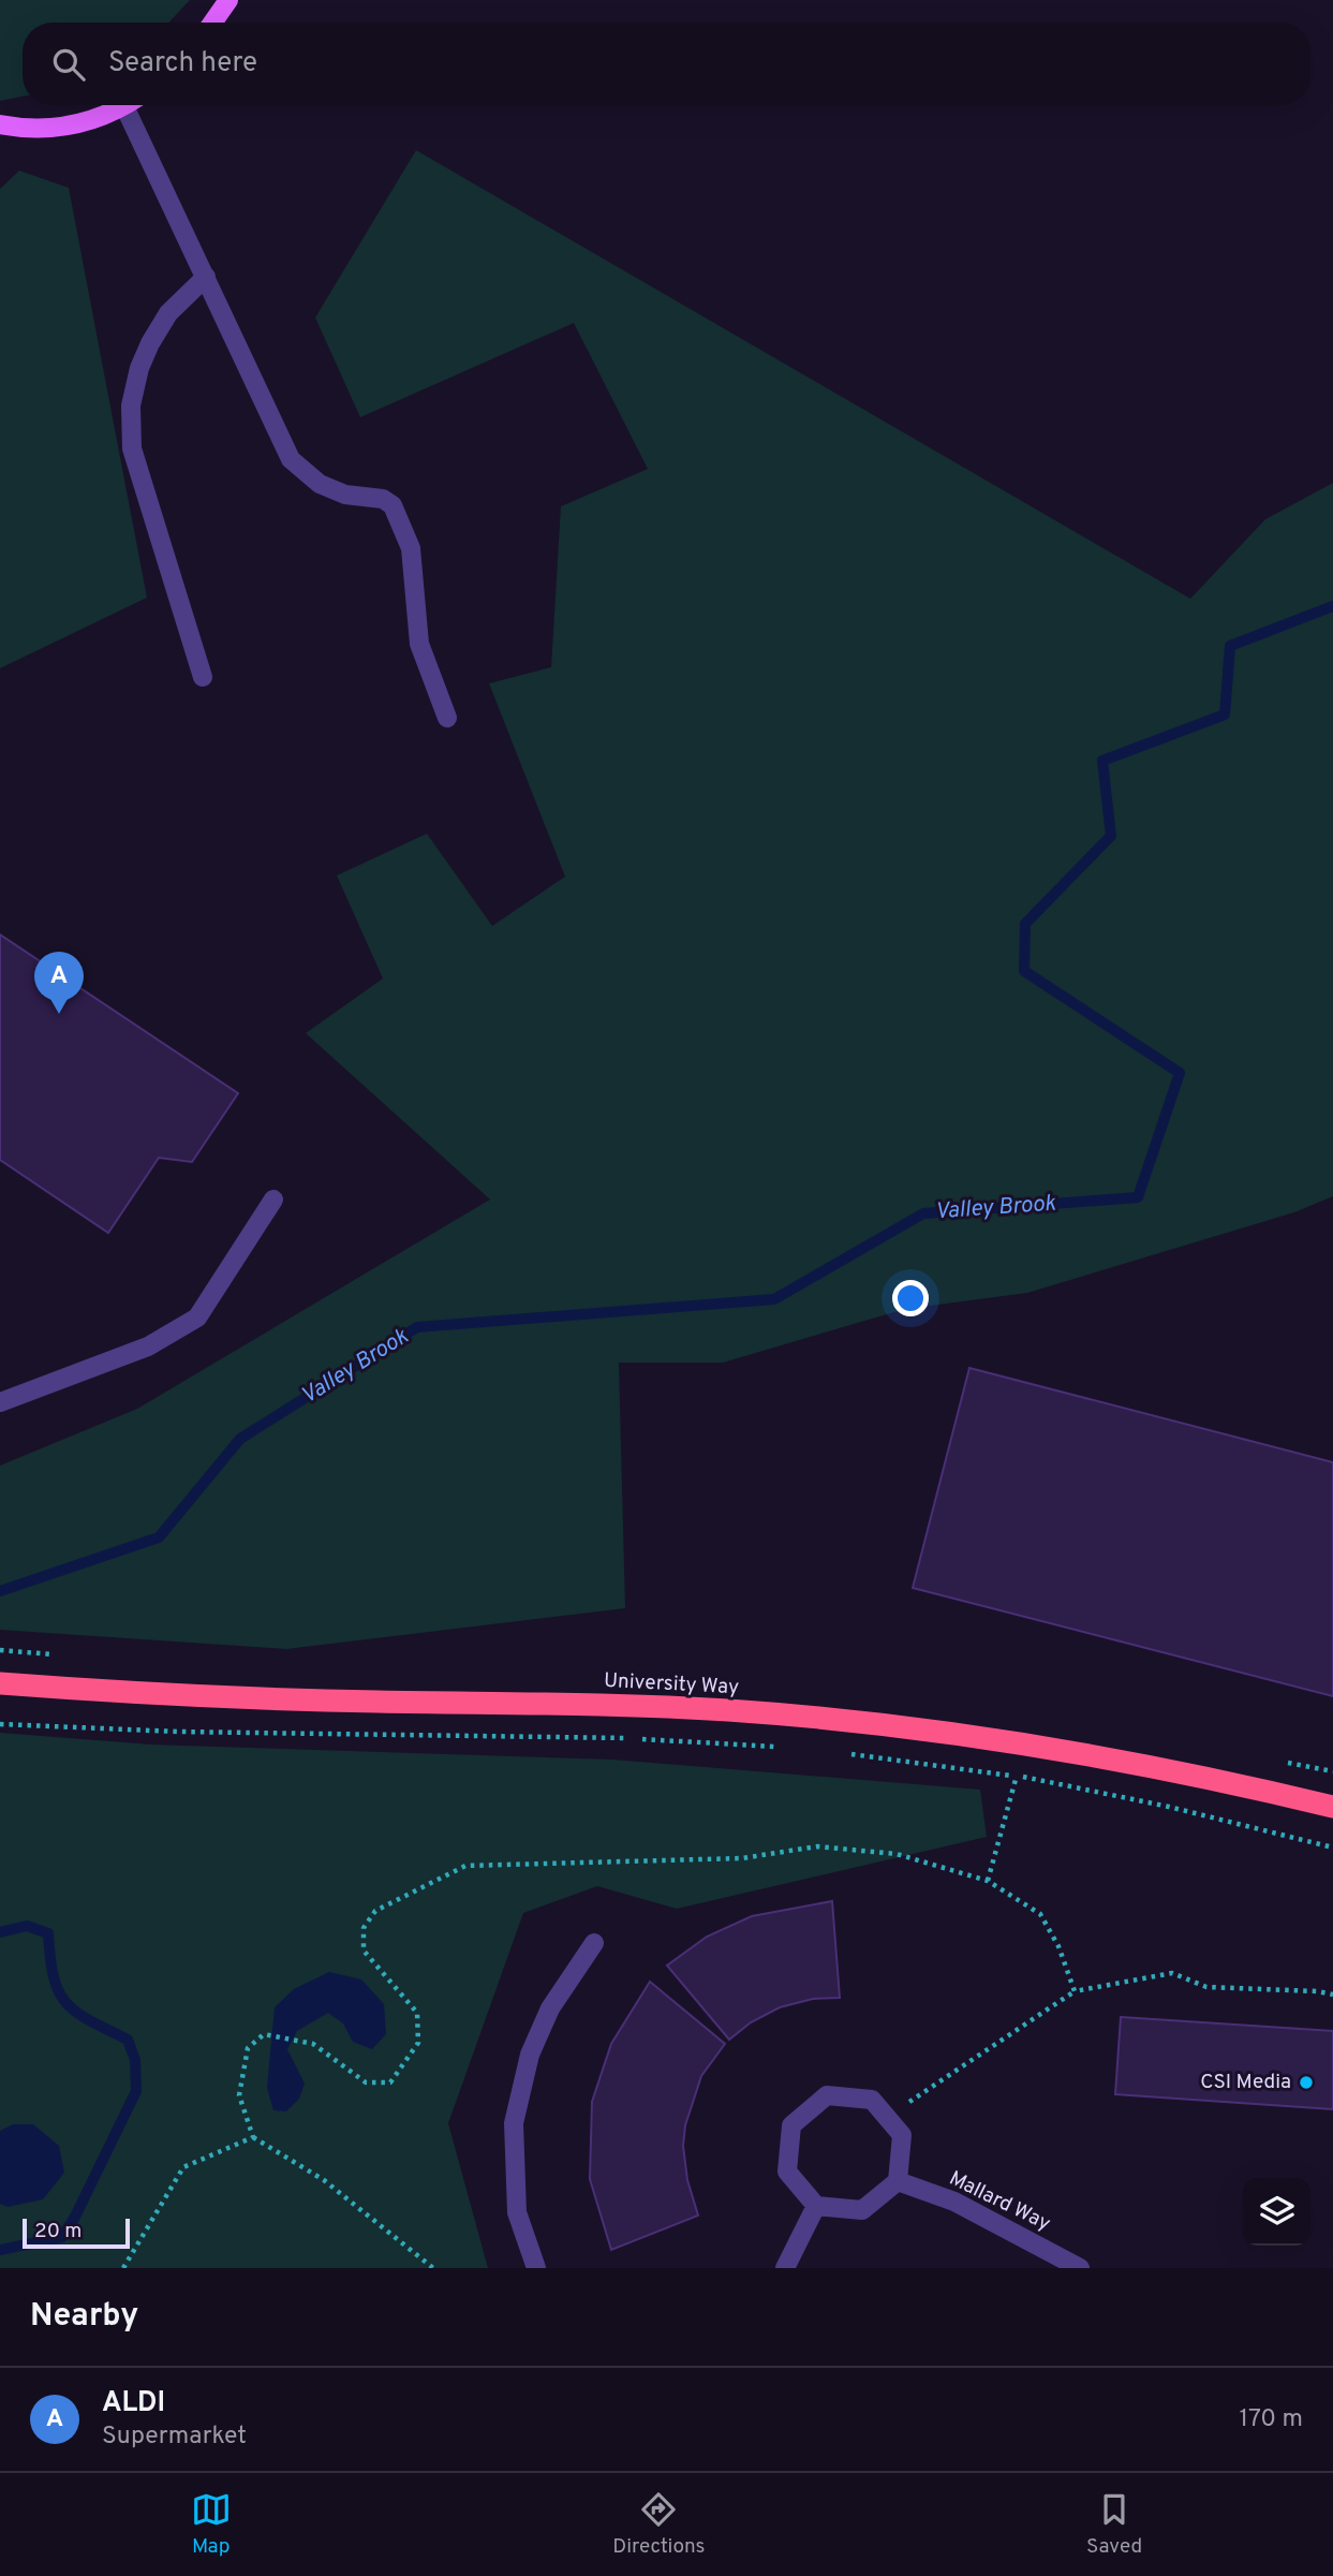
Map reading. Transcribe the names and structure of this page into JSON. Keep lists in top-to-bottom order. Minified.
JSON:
{"streets":{"highway":["University Way"],"street":["Mallard Way"]},"water":["Valley Brook"],"places":["CSI Media"],"scale_bar":"20 m","page":{"search":"Search here","pins":"A","scale":"20 m","heading":"Nearby","list":[{"mark":"A","name":"ALDI","note":"Supermarket","value":"170 m"}],"nav":["Map","Directions","Saved"]}}
